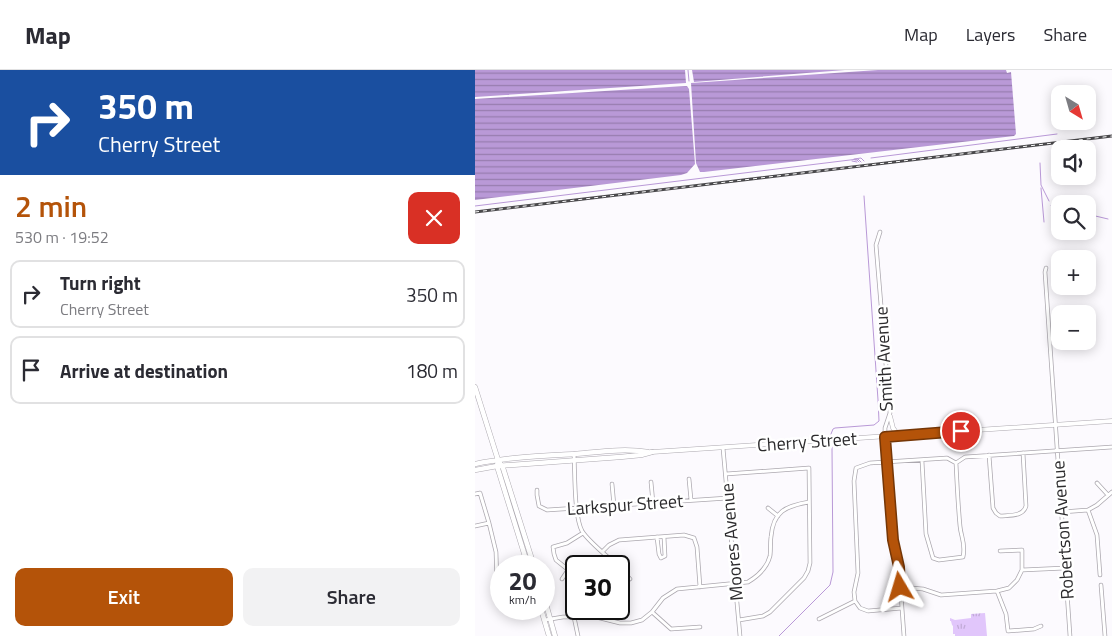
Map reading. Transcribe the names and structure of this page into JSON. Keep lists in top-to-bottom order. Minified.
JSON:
{"streets":{"main road":["Cherry Street"],"street":["Smith Avenue","Larkspur Street","Robertson Avenue","Moores Avenue"]},"crossings":[["Smith Avenue","Cherry Street"],["Cherry Street","Robertson Avenue"],["Cherry Street","Moores Avenue"],["Larkspur Street","Moores Avenue"]],"north":"bottom right","page":{"header":"Map","nav":["Map","Layers","Share"],"turn":["350 m","Cherry Street"],"map_buttons":["+","−"],"heading":["2 min","530 m · 19:52"],"list":[{"name":"Turn right","note":"Cherry Street","value":"350 m"},{"name":"Arrive at destination","value":"180 m"}],"speed":"20 km/h","limit":"30","buttons":["Exit","Share"]}}
